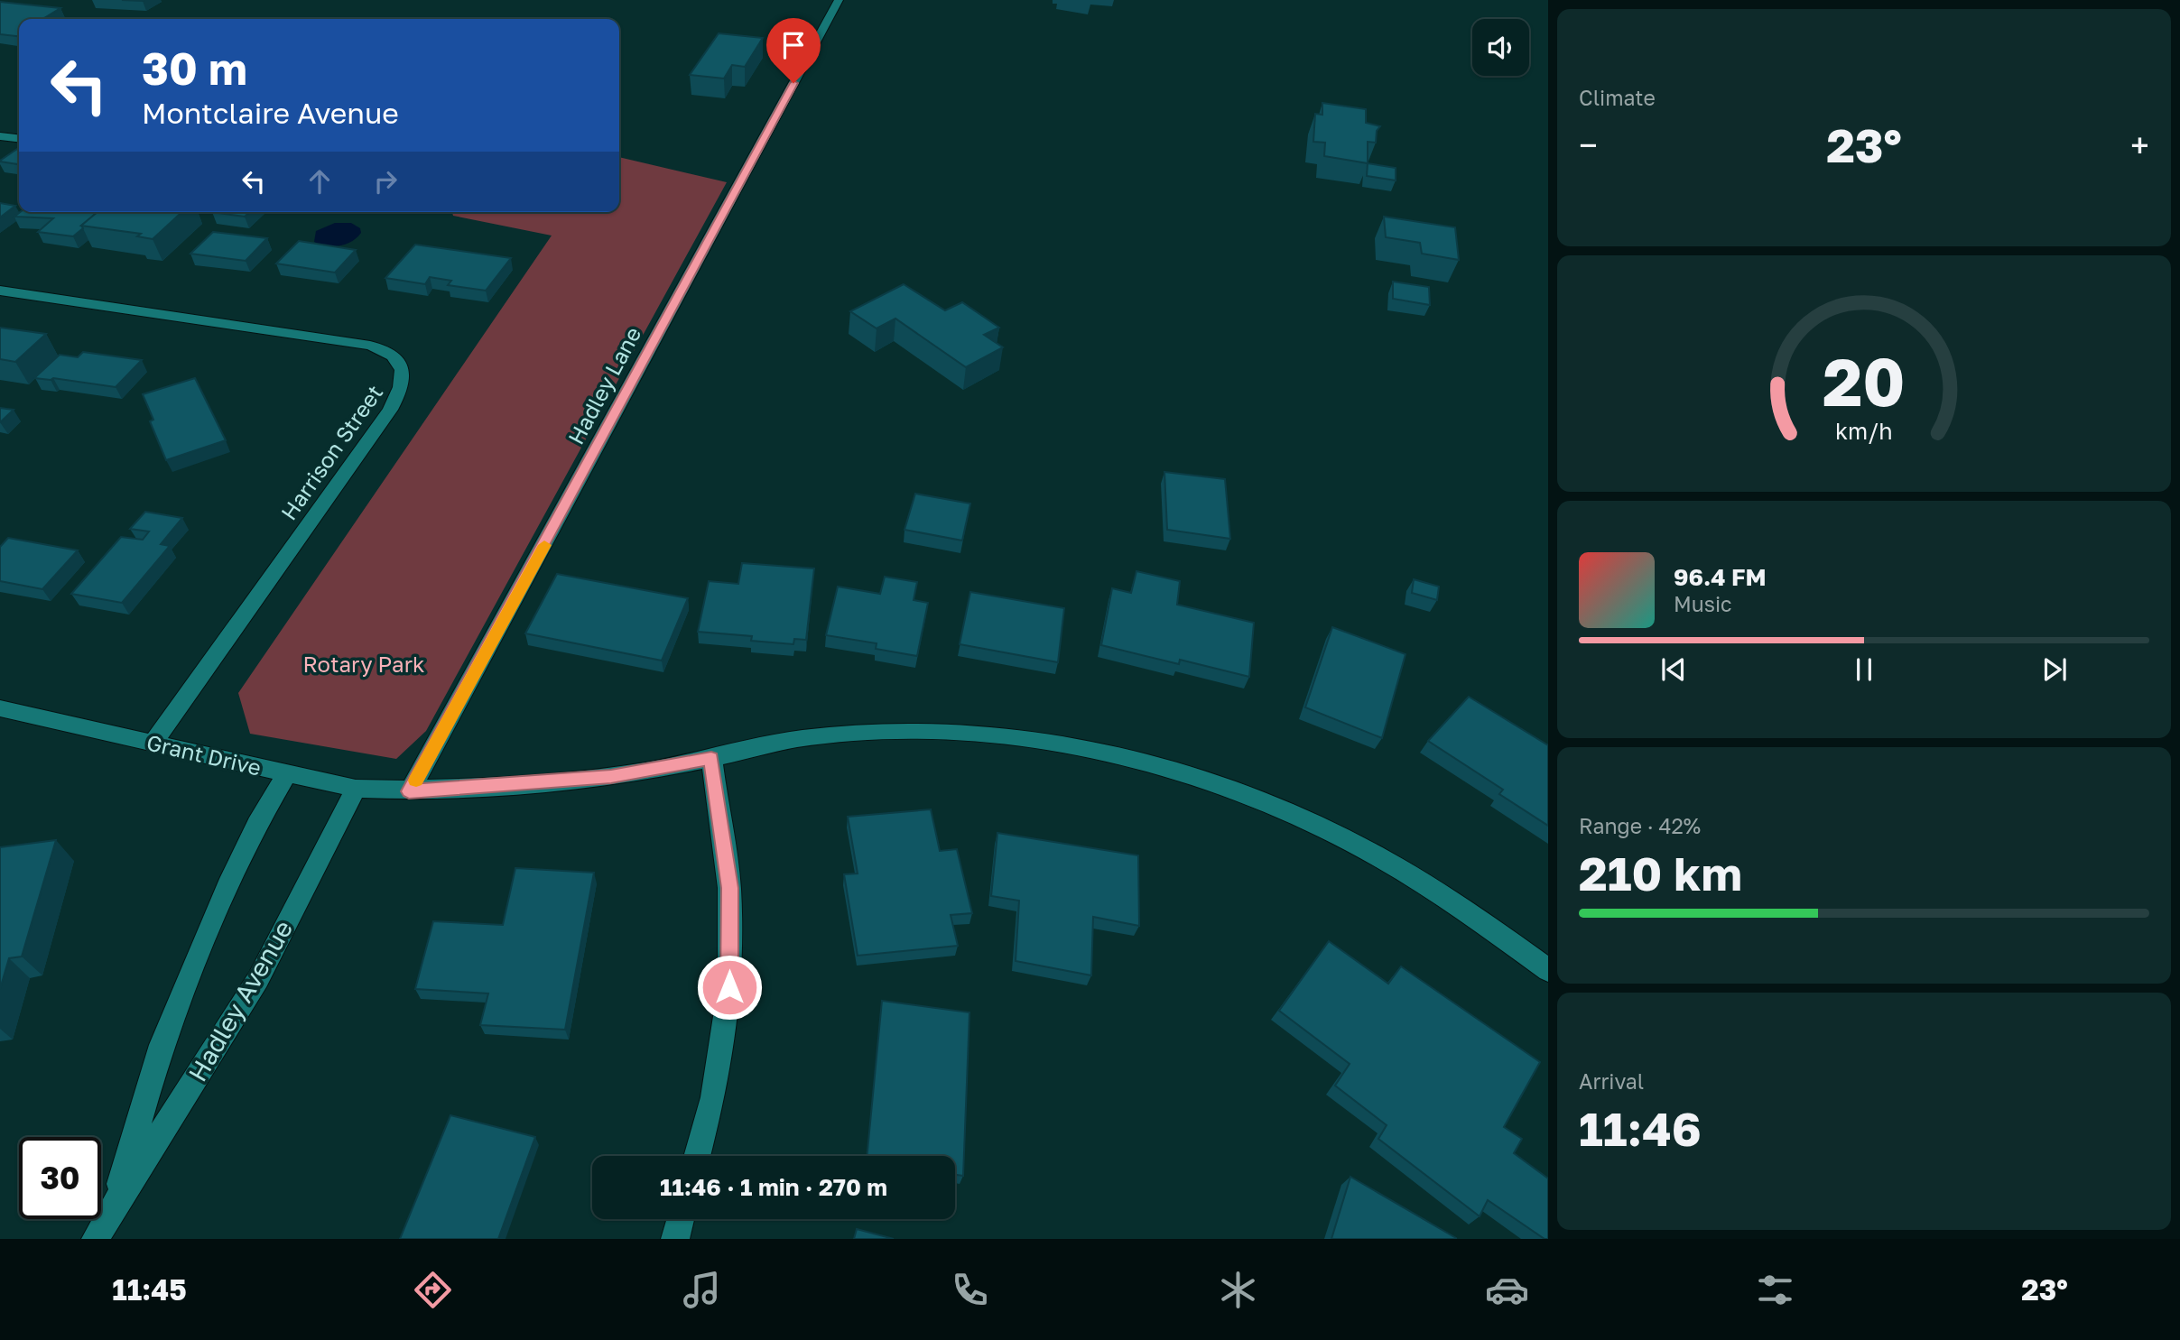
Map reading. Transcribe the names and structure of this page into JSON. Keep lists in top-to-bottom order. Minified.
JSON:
{"streets":{"street":["Hadley Lane","Harrison Street","Grant Drive","Hadley Avenue"]},"crossings":[["Hadley Lane","Grant Drive"],["Harrison Street","Grant Drive"],["Grant Drive","Hadley Avenue"]],"parks":["Rotary Park"],"page":{"tile":["Climate",["Range · 42%","210 km"],["Arrival","11:46"]],"turn":["30 m","Montclaire Avenue"],"heat":["−","23°","+"],"song":["96.4 FM","Music"],"limit":"30","trip":"11:46 · 1 min · 270 m","tabs":["11:45","23°"],"gauge":["20","km/h"]}}
